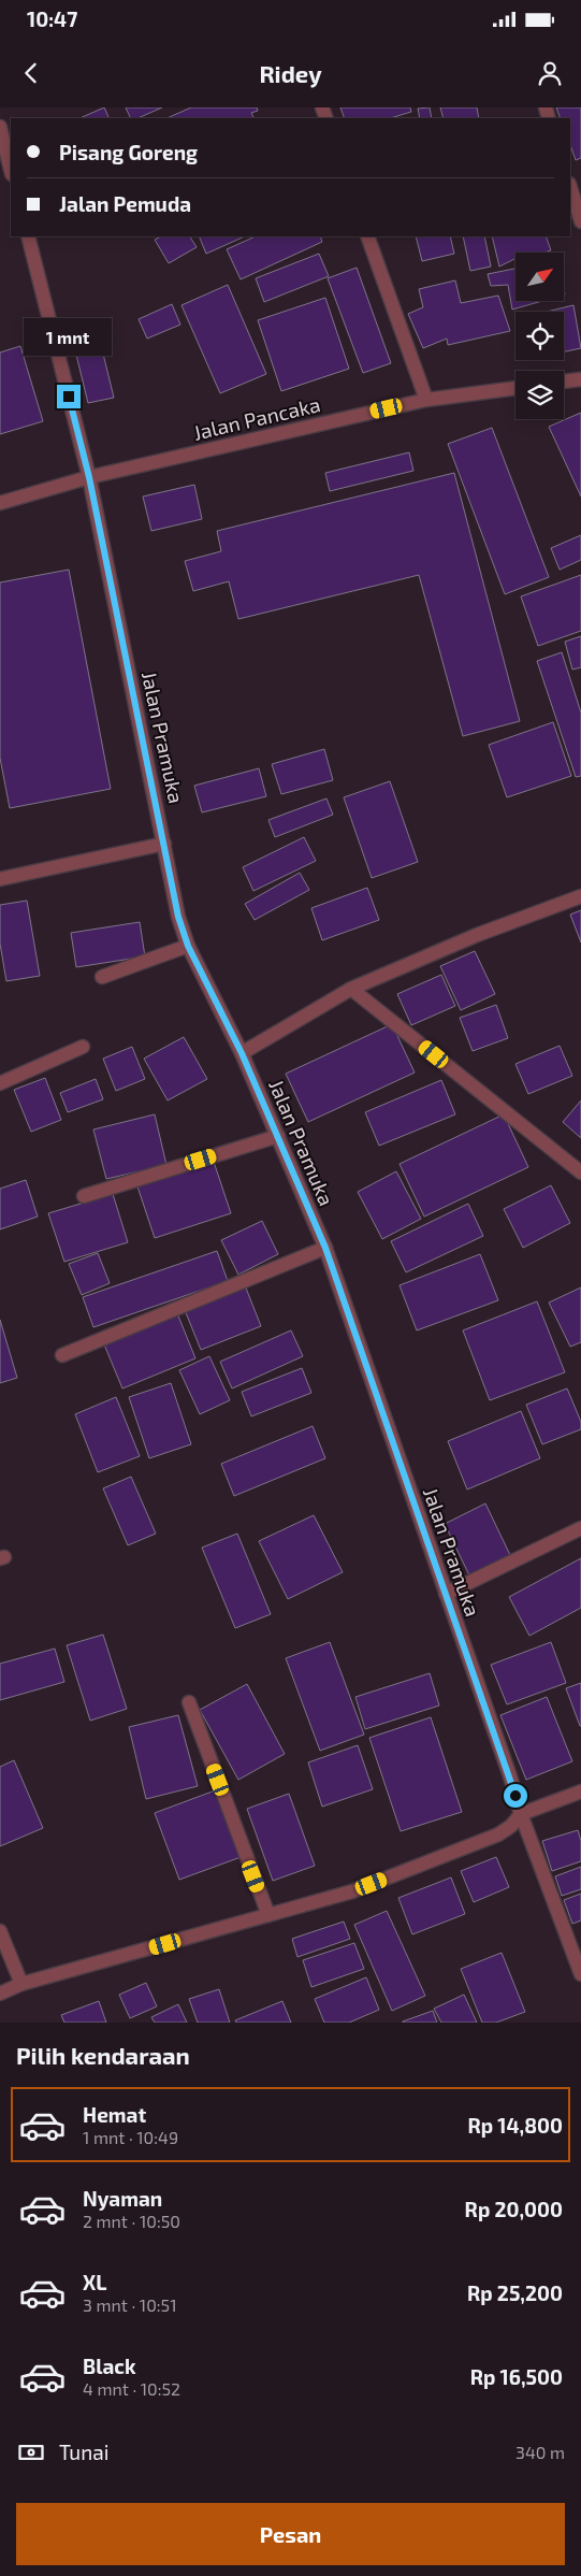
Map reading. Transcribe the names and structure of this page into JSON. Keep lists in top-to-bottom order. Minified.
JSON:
{"streets":{"street":["Jalan Pancaka","Jalan Pramuka"]},"crossings":[["Jalan Pancaka","Jalan Pramuka"]],"north":"top right","page":{"status":"10:47","header":"Ridey","banner":["Pisang Goreng","Jalan Pemuda"],"bubble":"1 mnt","heading":"Pilih kendaraan","list":[{"name":"Hemat","note":"1 mnt · 10:49","value":"Rp 14,800"},{"name":"Nyaman","note":"2 mnt · 10:50","value":"Rp 20,000"},{"name":"XL","note":"3 mnt · 10:51","value":"Rp 25,200"},{"name":"Black","note":"4 mnt · 10:52","value":"Rp 16,500"}],"pay":["Tunai","340 m"],"buttons":"Pesan"}}
